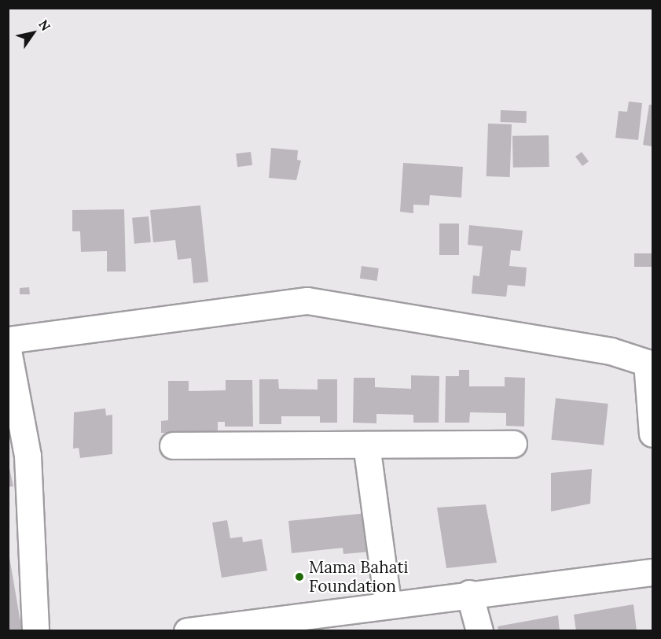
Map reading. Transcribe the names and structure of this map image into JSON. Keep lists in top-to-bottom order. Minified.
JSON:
{"places":["Mama Bahati Foundation"],"north":"top right"}
